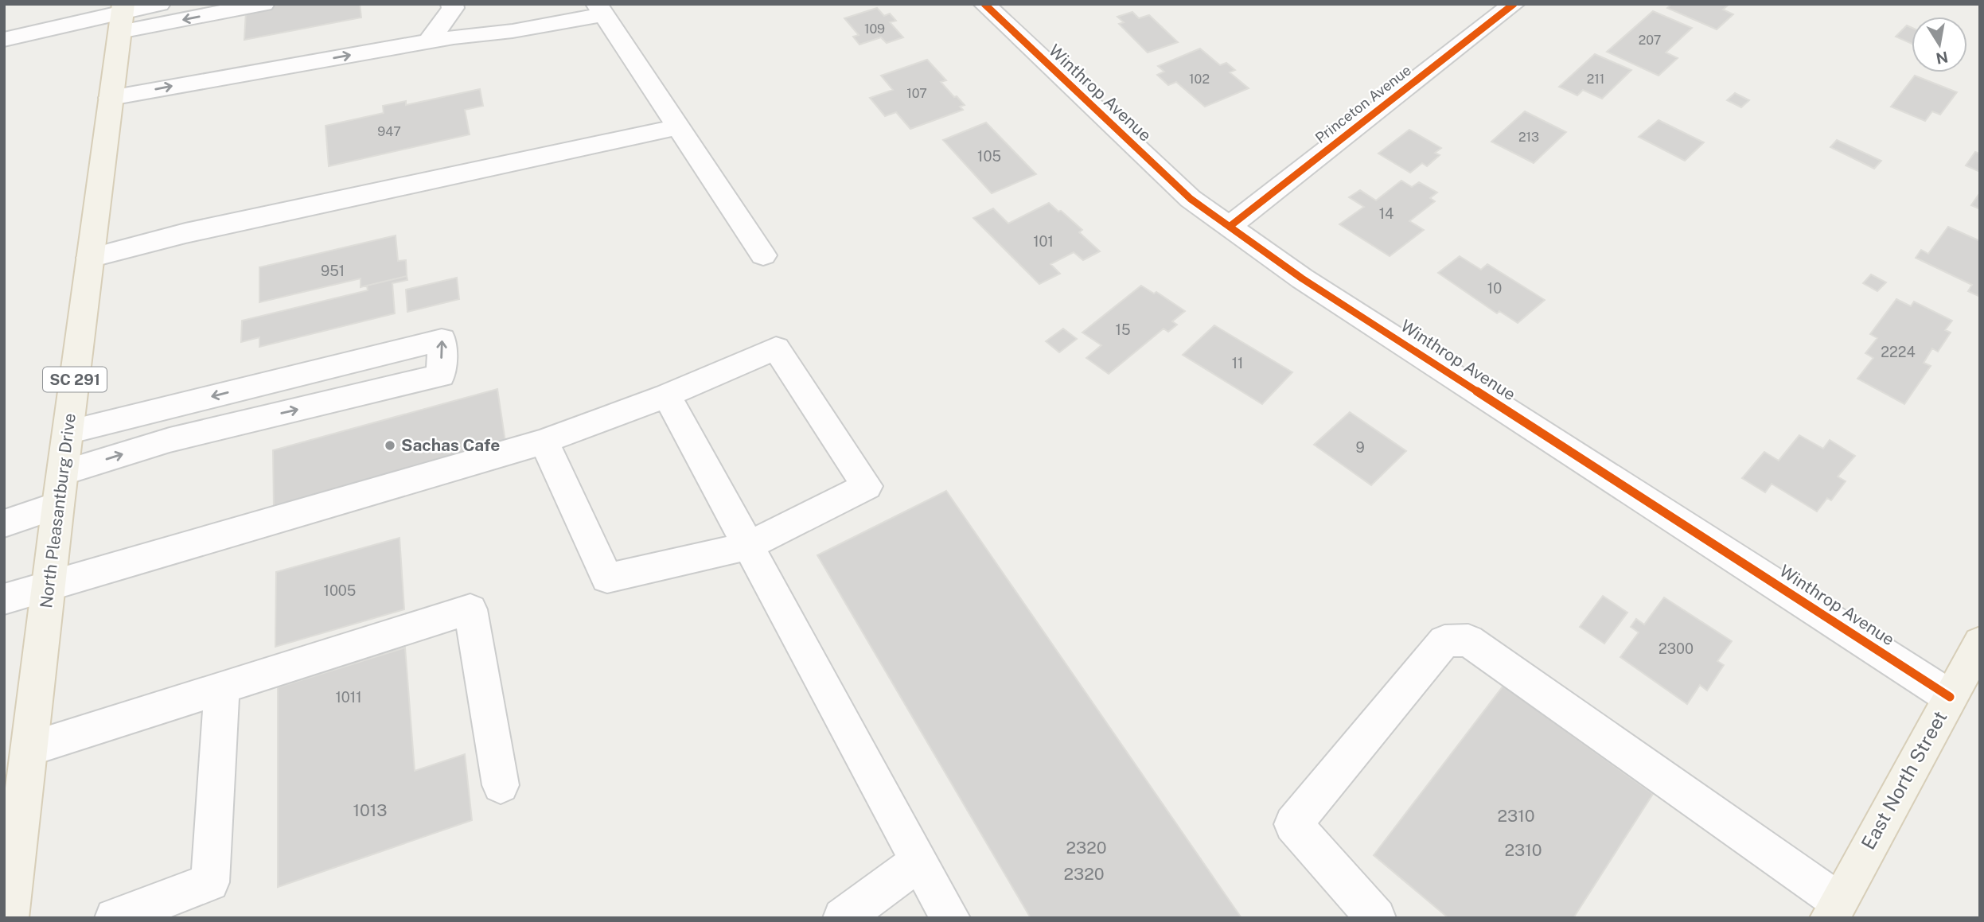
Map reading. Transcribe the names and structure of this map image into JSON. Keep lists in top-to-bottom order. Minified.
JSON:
{"streets":{"main road":["SC 291","North Pleasantburg Drive","East North Street"],"street":["Winthrop Avenue","Princeton Avenue"]},"crossings":[["Winthrop Avenue","Princeton Avenue"],["Winthrop Avenue","East North Street"]],"places":["Sachas Cafe"],"house_numbers":["109","207","102","211","107","947","213","105","14","101","951","10","15","2224","11","9","1005","2300","1011","1013","2310","2320","2310","2320"],"north":"bottom"}
